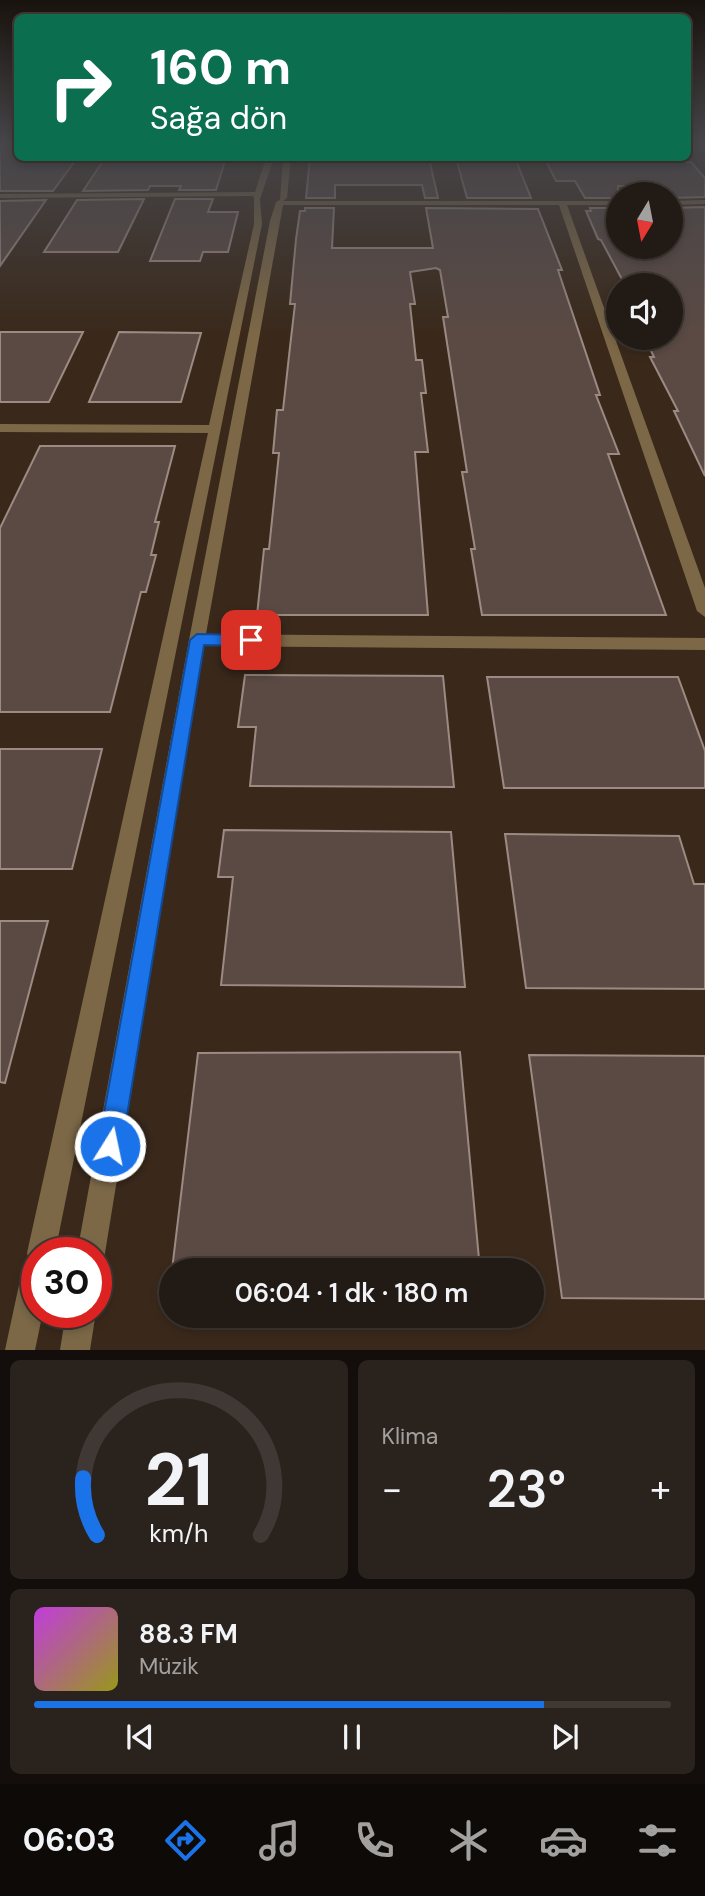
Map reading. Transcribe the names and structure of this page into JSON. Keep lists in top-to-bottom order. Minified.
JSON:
{"north":"bottom","page":{"turn":["160 m","Sağa dön"],"limit":"30","trip":"06:04 · 1 dk · 180 m","tile":"Klima","heat":["−","23°","+"],"song":["88.3 FM","Müzik"],"tabs":"06:03","gauge":["21","km/h"]}}
